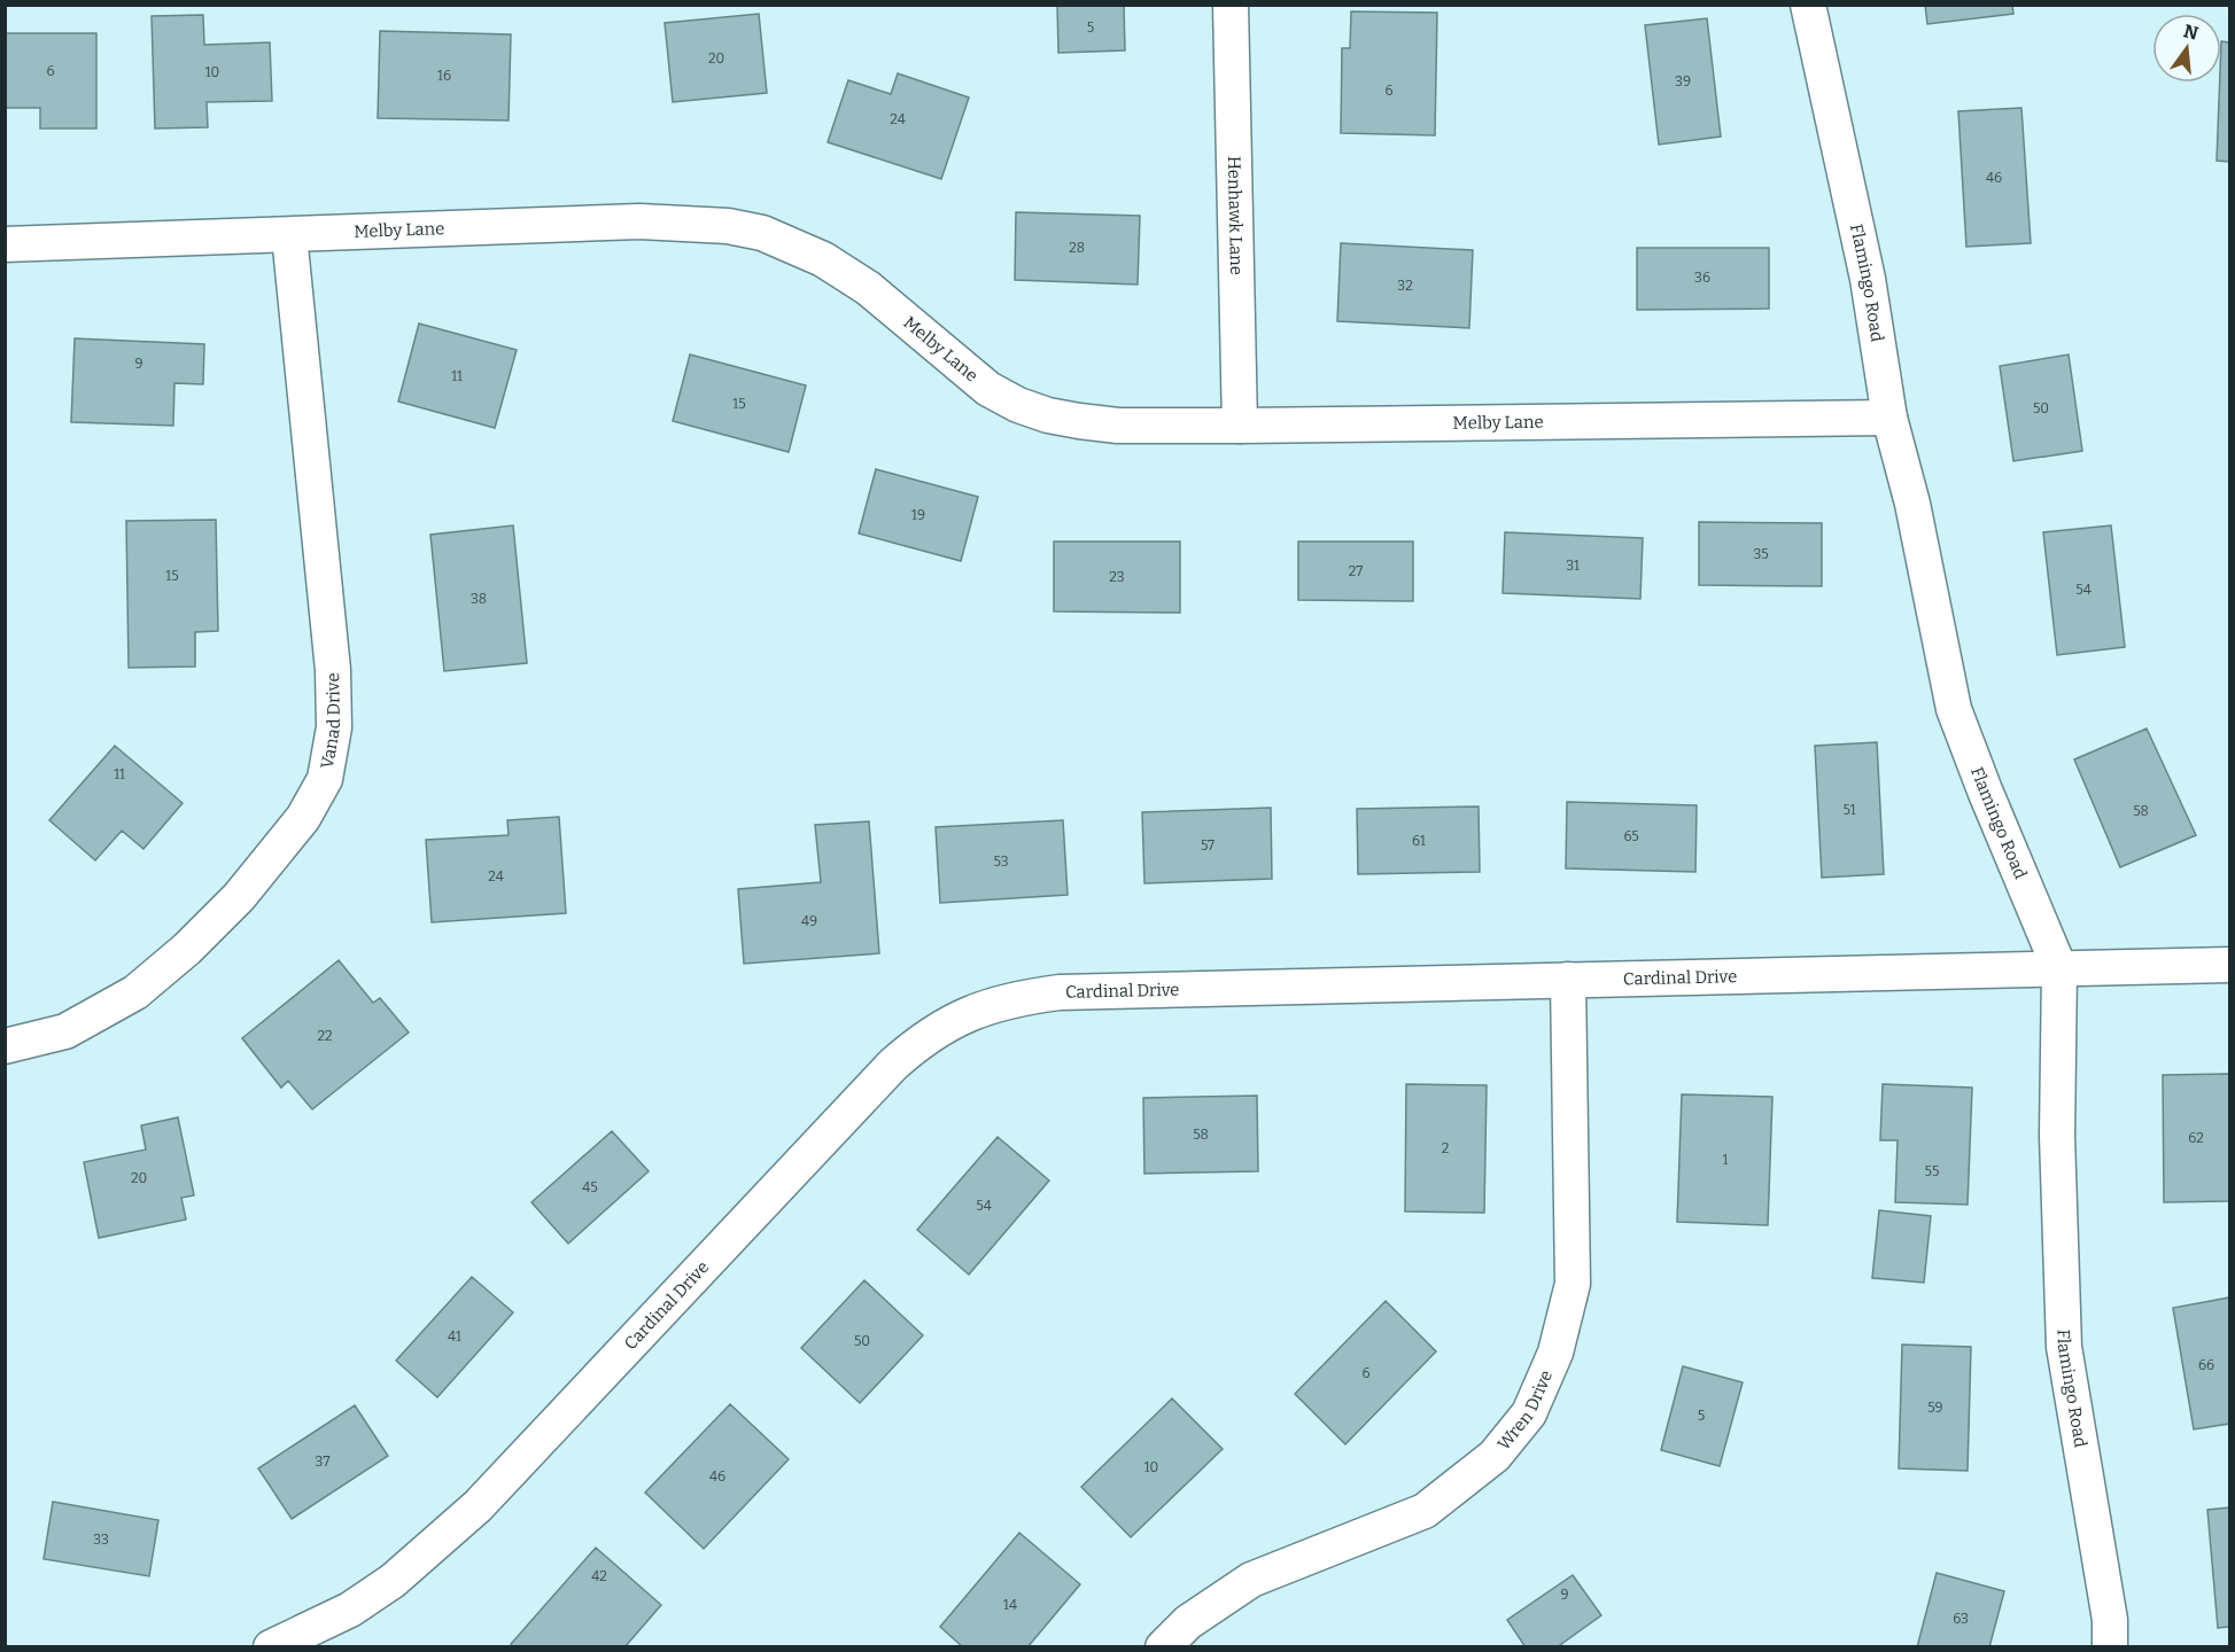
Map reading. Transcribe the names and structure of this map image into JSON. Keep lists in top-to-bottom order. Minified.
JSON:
{"streets":{"street":["Henhawk Lane","Melby Lane","Flamingo Road","Vanad Drive","Cardinal Drive","Wren Drive"]},"crossings":[["Henhawk Lane","Melby Lane"],["Melby Lane","Flamingo Road"],["Melby Lane","Vanad Drive"],["Flamingo Road","Cardinal Drive"],["Cardinal Drive","Wren Drive"]],"house_numbers":["5","20","6","10","16","39","6","24","46","28","36","32","9","11","15","50","19","35","31","27","15","23","54","38","11","51","58","65","61","57","53","24","49","22","58","62","2","1","55","20","45","54","41","50","66","6","59","5","37","10","46","33","42","9","14","63"],"north":"top"}
